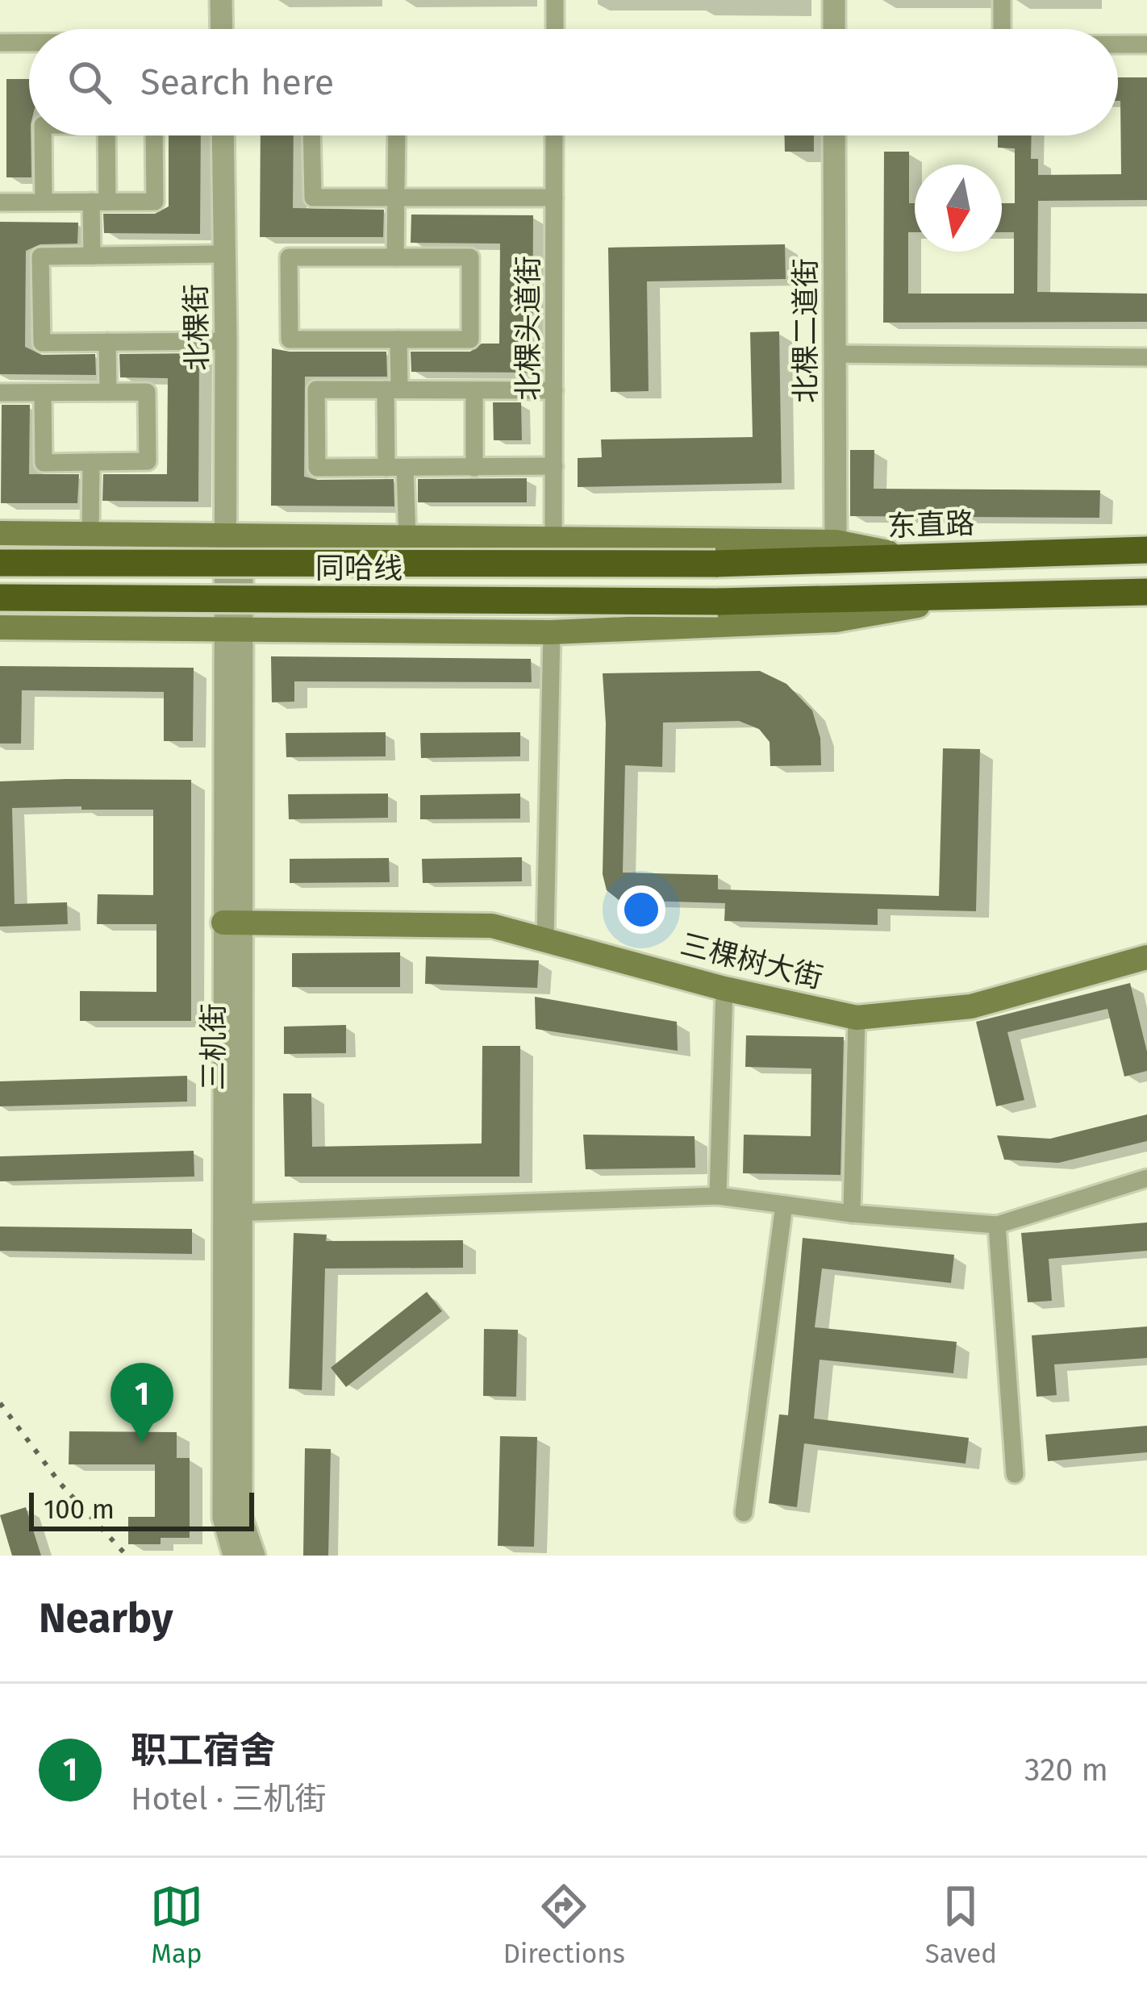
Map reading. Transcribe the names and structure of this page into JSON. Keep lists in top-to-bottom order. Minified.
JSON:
{"streets":{"highway":["东直路","同哈线"],"main road":["三棵树大街"],"street":["北棵街","北棵头道街","北棵二道街","三机街"]},"crossings":[["北棵街","三机街"],["东直路","同哈线"],["三棵树大街","三机街"]],"scale_bar":"100 m","north":"bottom","page":{"search":"Search here","pins":"1","scale":"100 m","heading":"Nearby","list":[{"mark":"1","name":"职工宿舍","note":"Hotel · 三机街","value":"320 m"}],"nav":["Map","Directions","Saved"]}}
